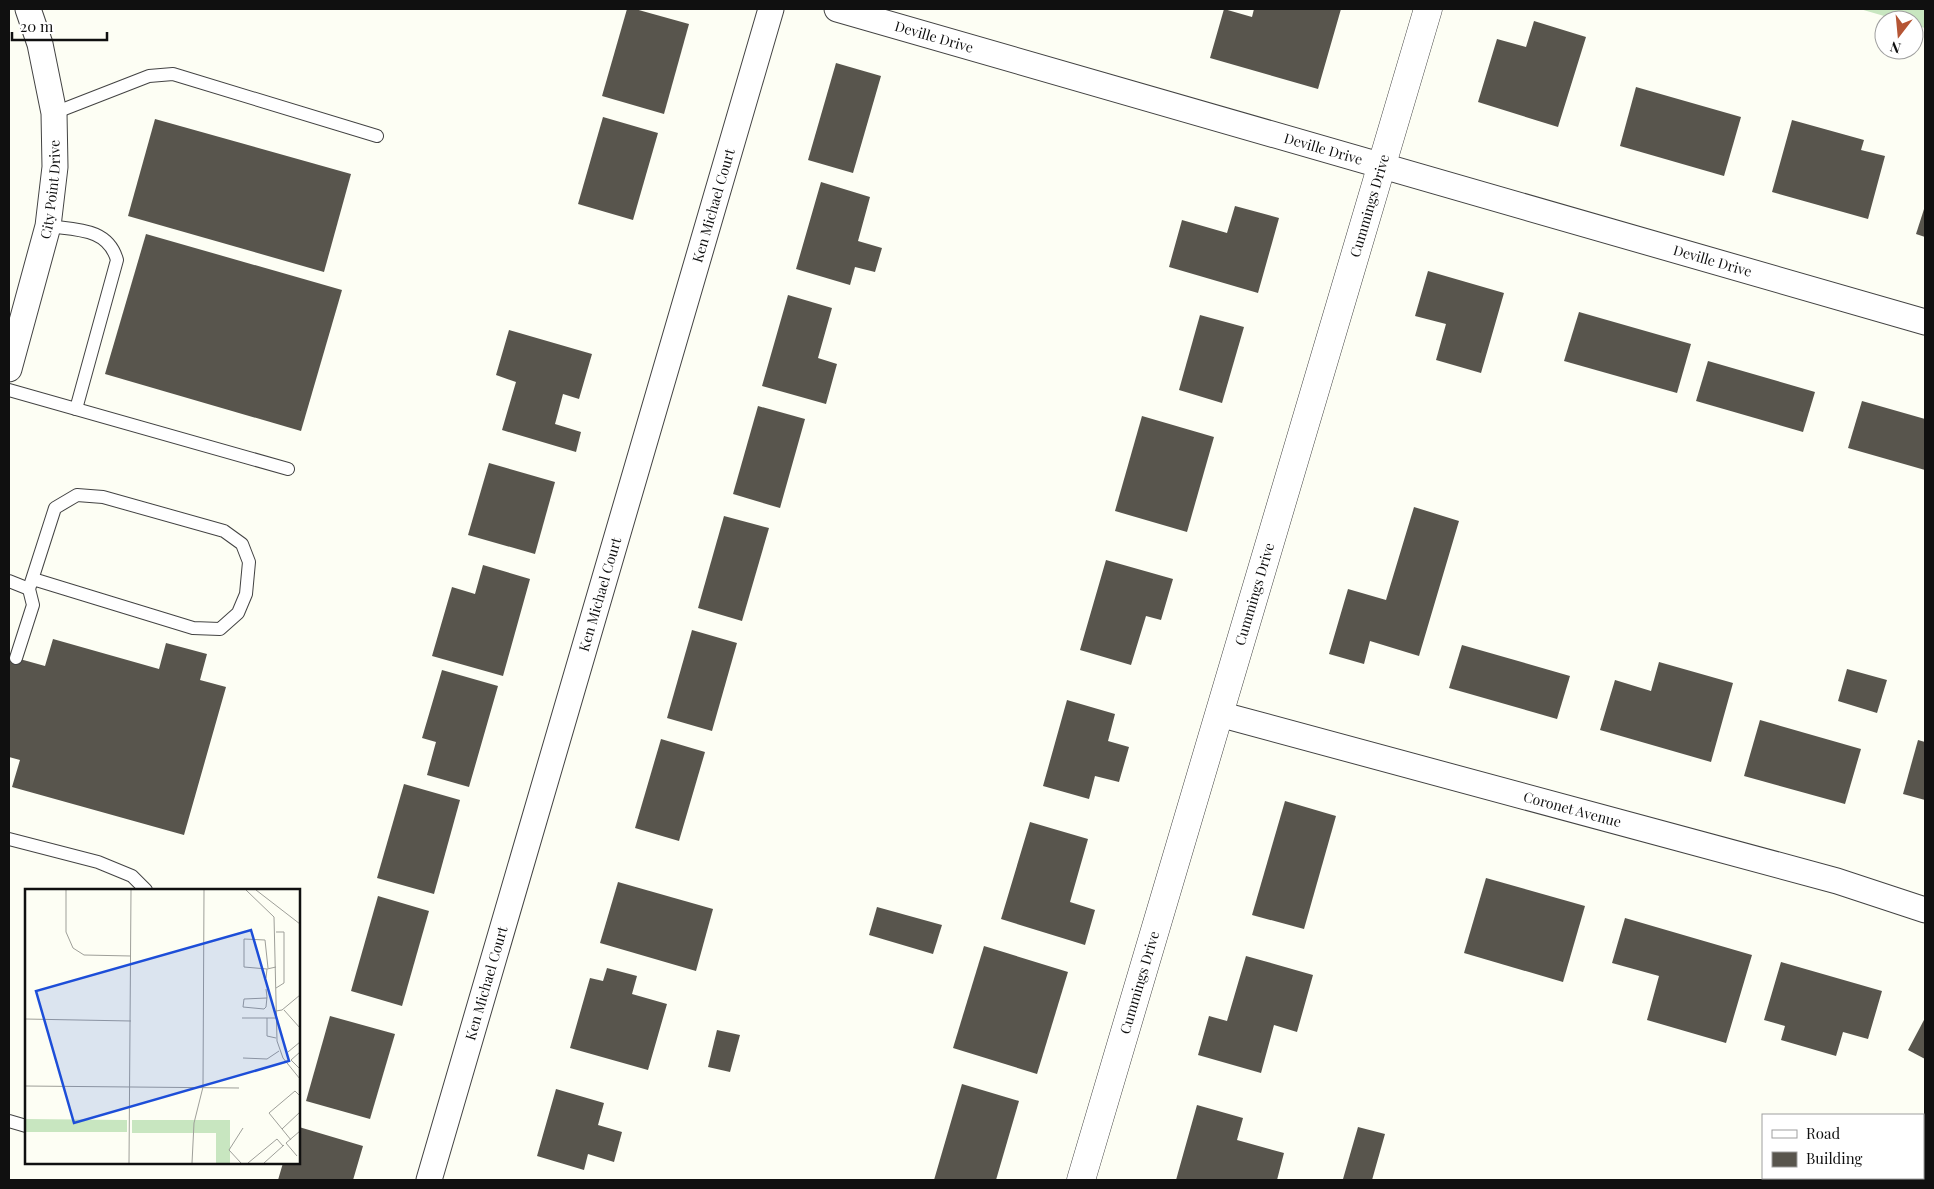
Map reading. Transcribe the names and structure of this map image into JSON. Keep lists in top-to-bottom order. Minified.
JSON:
{"streets":{"street":["Deville Drive","City Point Drive","Ken Michael Court","Cummings Drive","Coronet Avenue"]},"crossings":[["Deville Drive","Cummings Drive"],["Cummings Drive","Coronet Avenue"]],"legend":["Road","Building"],"scale_bar":"20 m","north":"bottom"}
